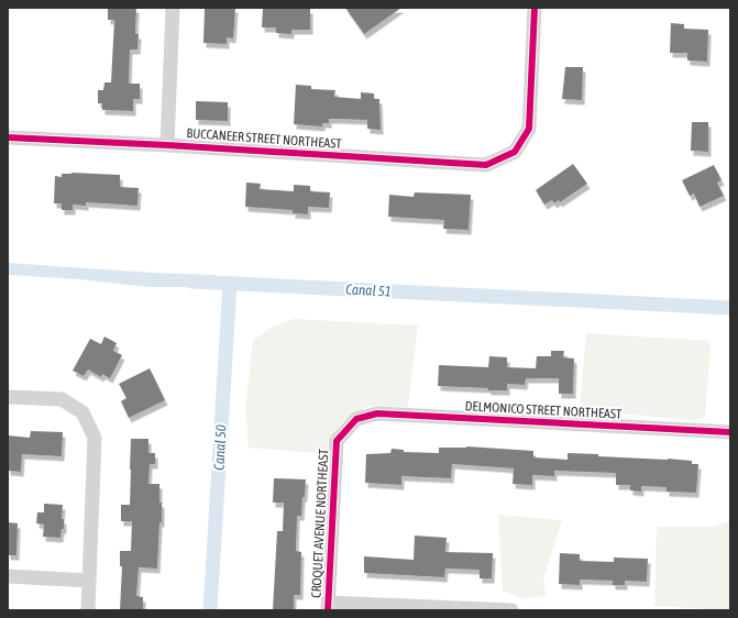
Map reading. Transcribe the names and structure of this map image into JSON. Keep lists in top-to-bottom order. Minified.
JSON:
{"streets":{"street":["BUCCANEER STREET NORTHEAST","DELMONICO STREET NORTHEAST","CROQUET AVENUE NORTHEAST"]},"crossings":[["DELMONICO STREET NORTHEAST","CROQUET AVENUE NORTHEAST"]],"water":["Canal 51","Canal 50"]}
